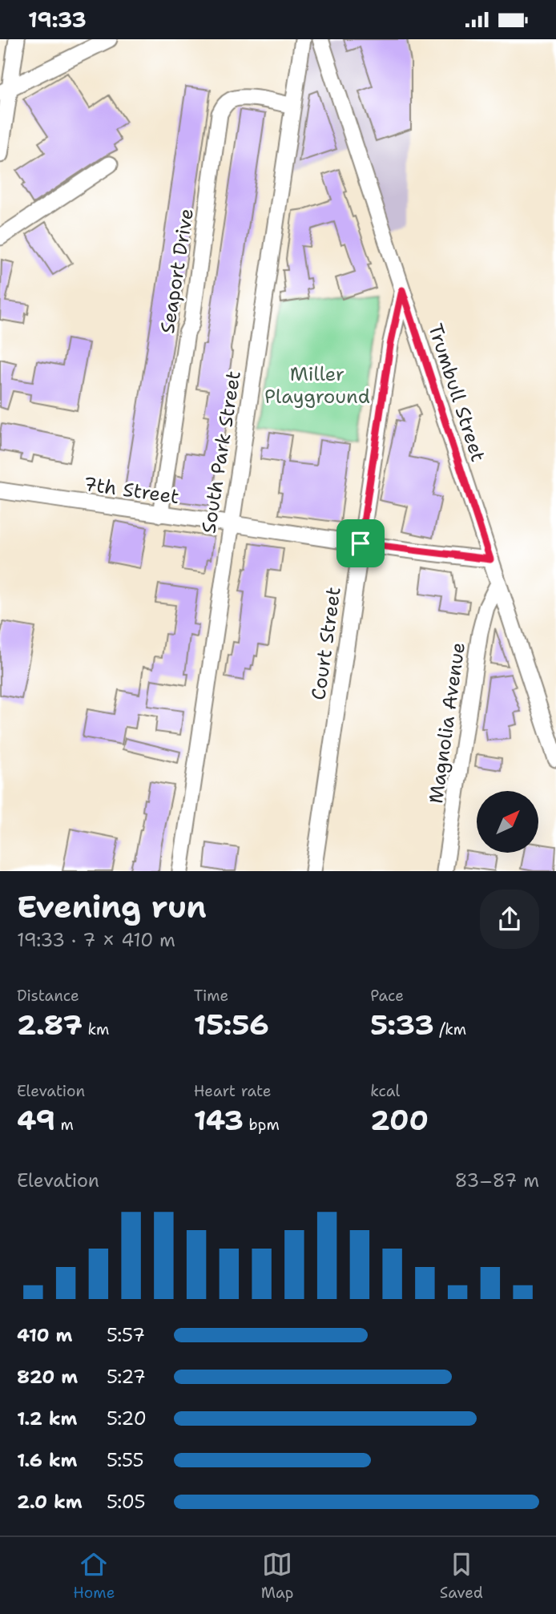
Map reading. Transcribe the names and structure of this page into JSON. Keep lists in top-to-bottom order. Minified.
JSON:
{"streets":{"street":["Seaport Drive","Trumbull Street","South Park Street","7th Street","Court Street","Magnolia Avenue"]},"crossings":[["Seaport Drive","South Park Street"],["Seaport Drive","7th Street"],["Trumbull Street","7th Street"],["Trumbull Street","Court Street"],["Trumbull Street","Magnolia Avenue"],["South Park Street","7th Street"],["7th Street","Court Street"]],"parks":["Miller Playground"],"north":"top right","page":{"status":"19:33","heading":["Evening run","19:33 · 7 × 410 m"],"stats":[["Distance","2.87 km"],["Time","15:56"],["Pace","5:33 /km"],["Elevation","49 m"],["Heart rate","143 bpm"],["kcal","200"]],"chart":["Elevation","83–87 m"],"list":[{"name":"410 m","note":"5:57"},{"name":"820 m","note":"5:27"},{"name":"1.2 km","note":"5:20"},{"name":"1.6 km","note":"5:55"},{"name":"2.0 km","note":"5:05"}],"tabs":["Home","Map","Saved"]}}
